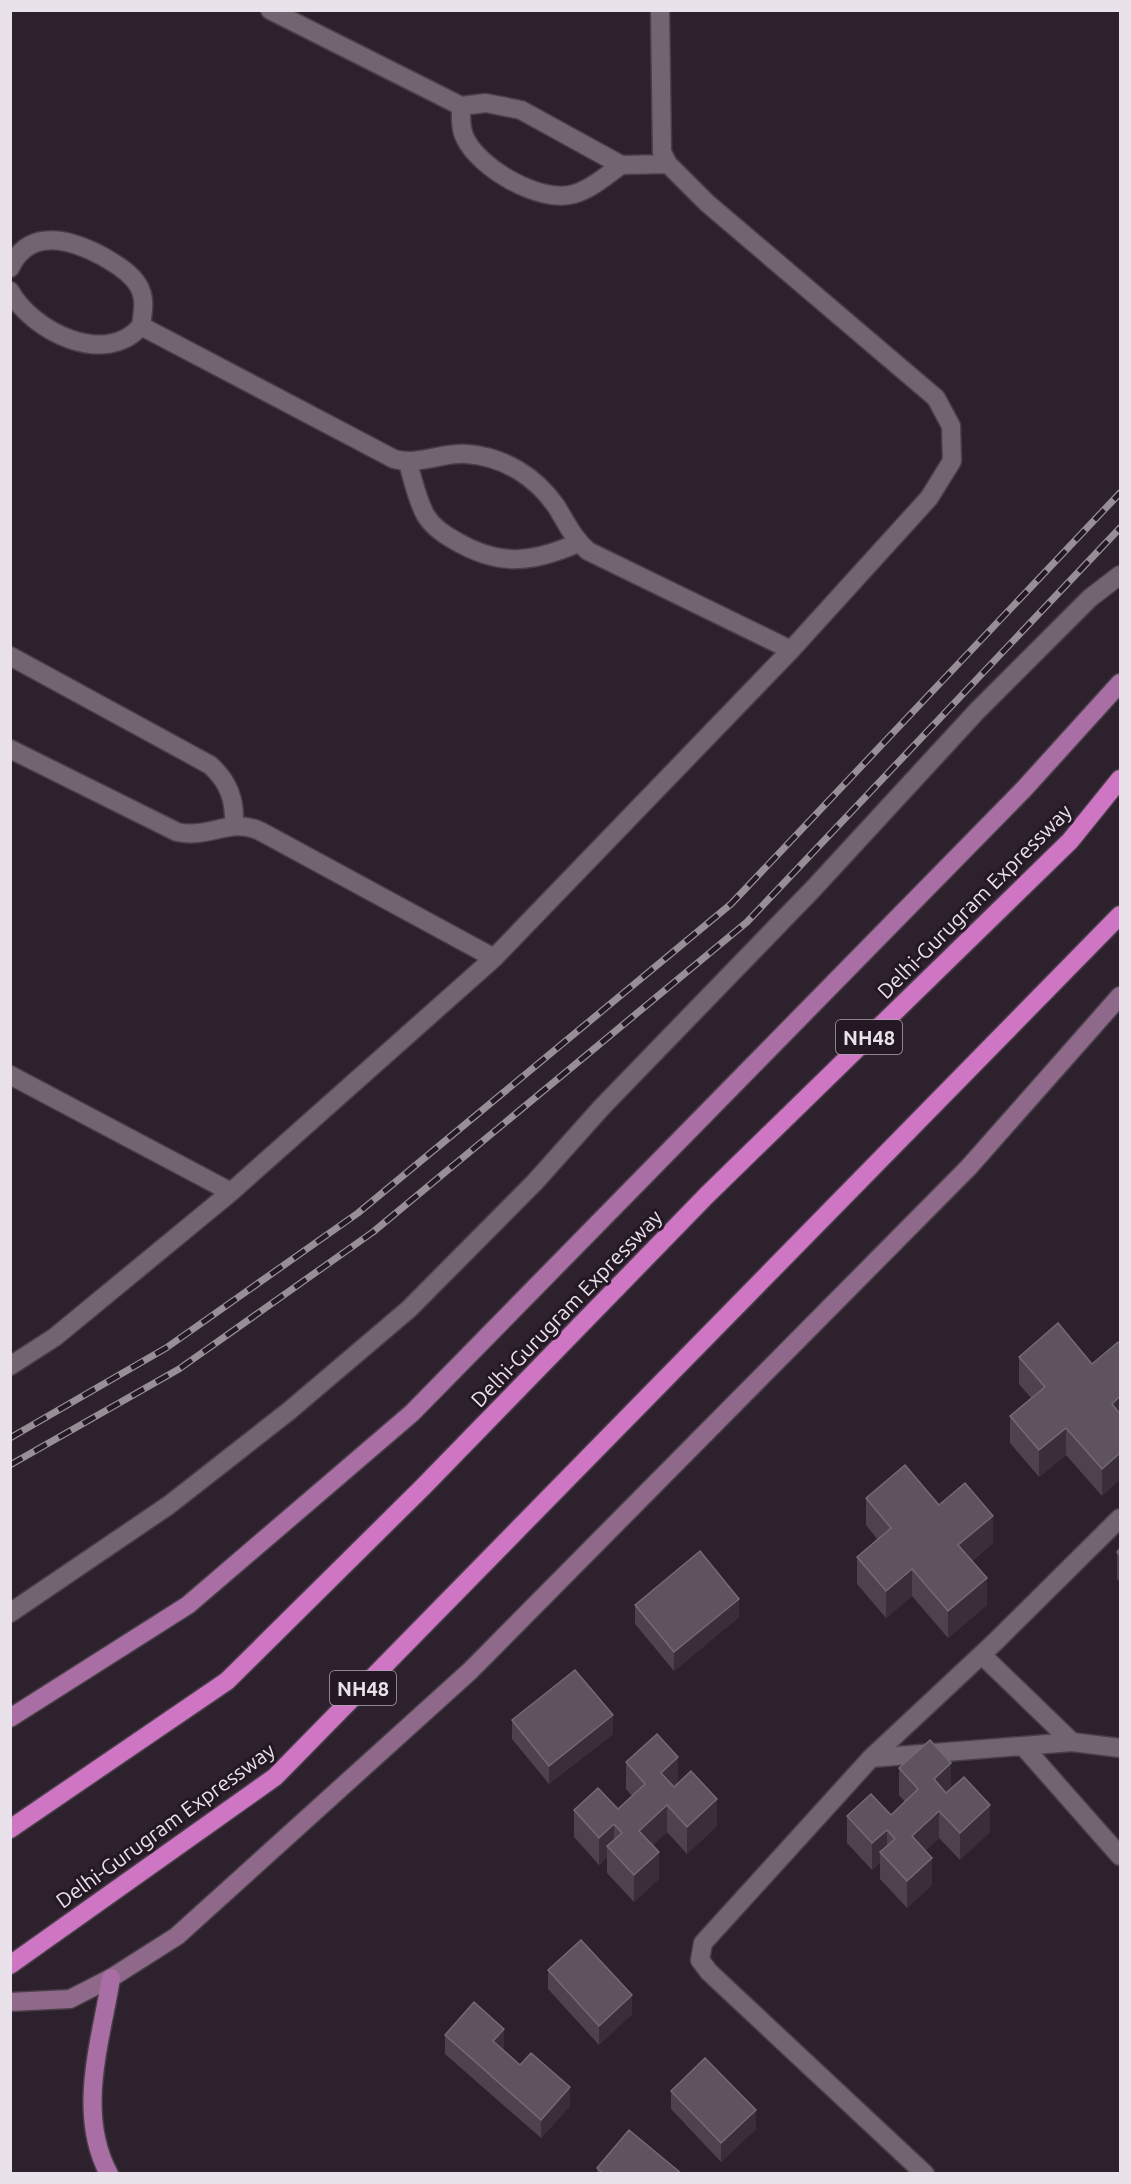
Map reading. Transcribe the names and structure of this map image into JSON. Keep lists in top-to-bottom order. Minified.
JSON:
{"streets":{"highway":["Delhi-Gurugram Expressway","NH48"]}}
